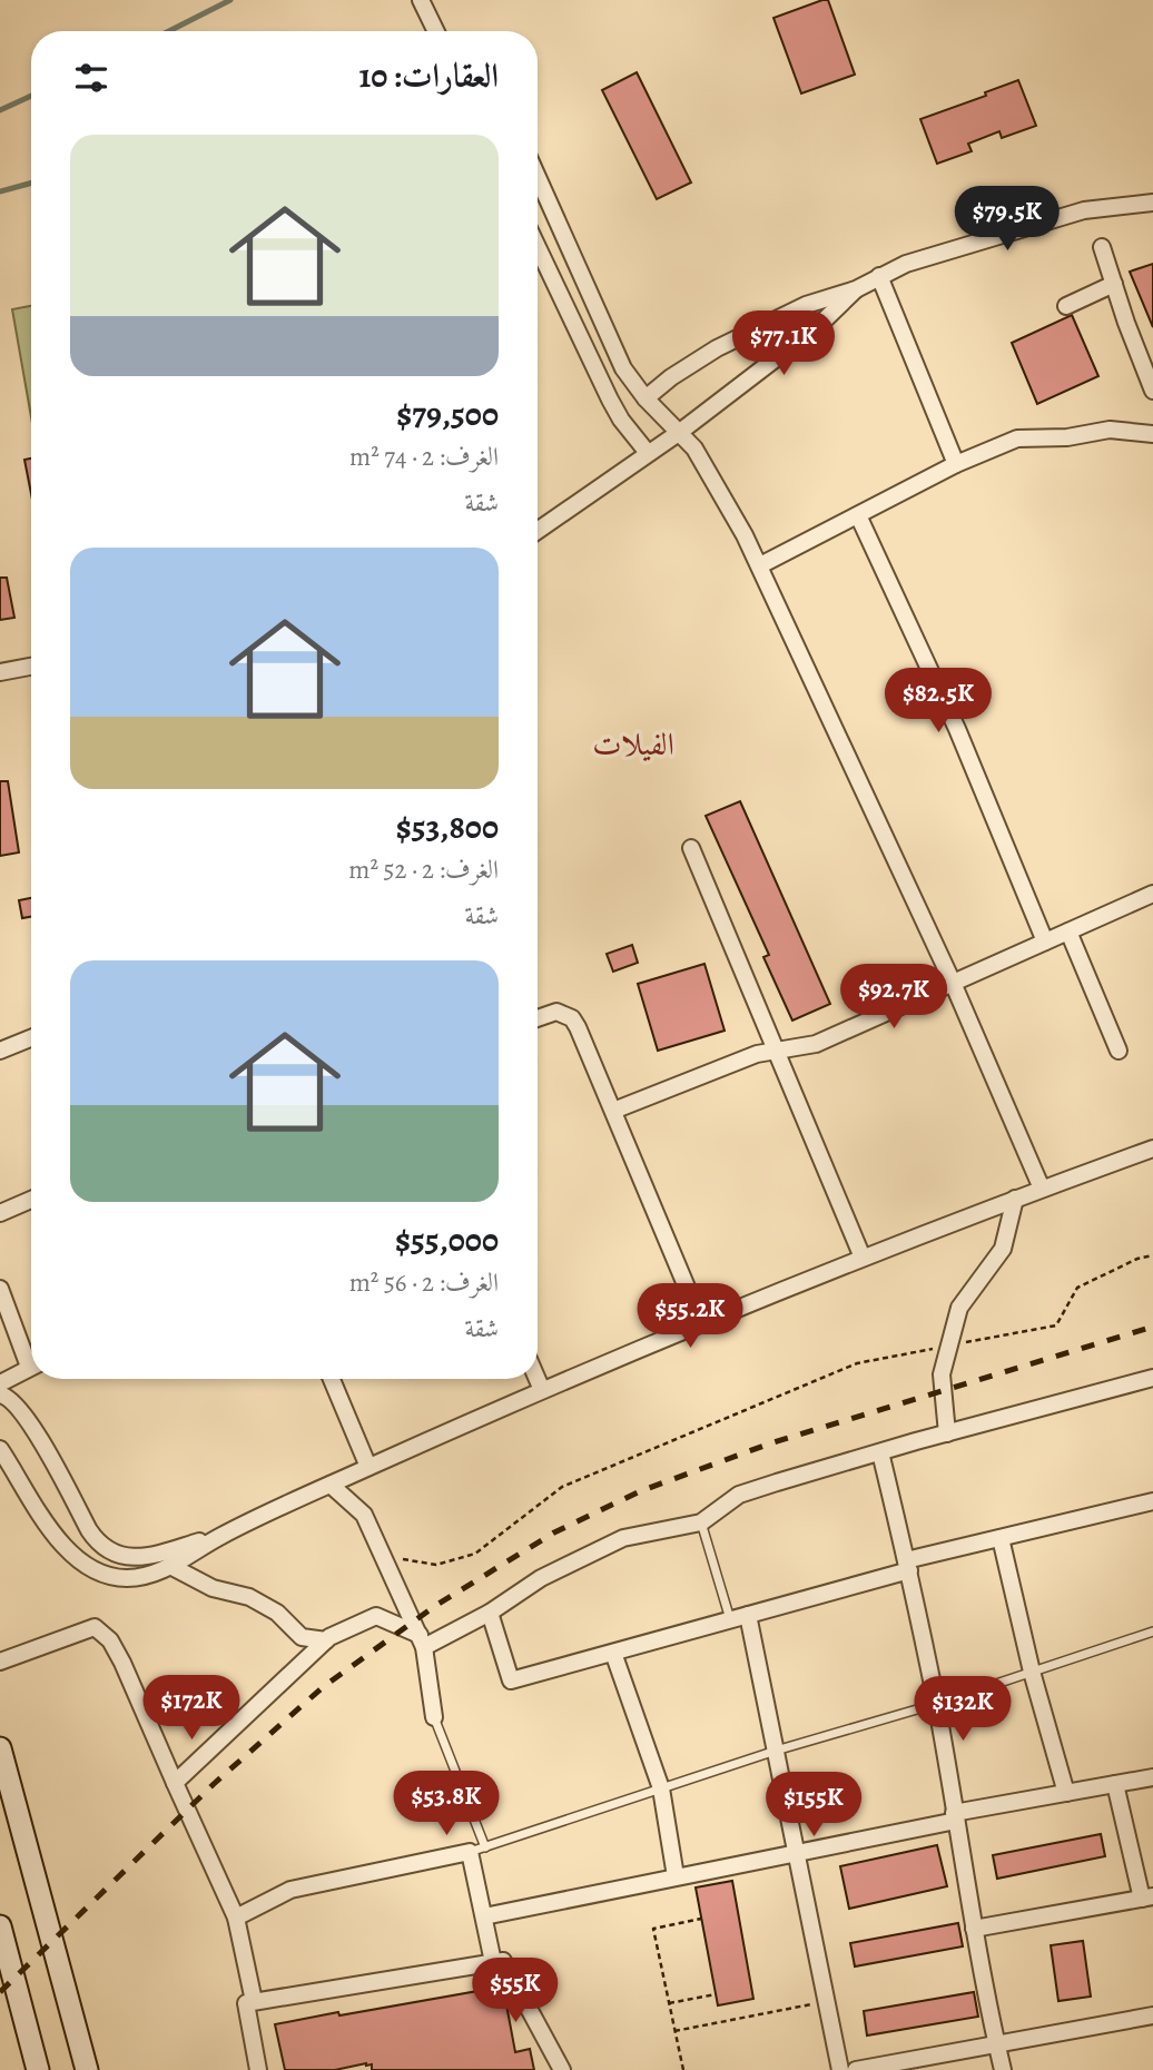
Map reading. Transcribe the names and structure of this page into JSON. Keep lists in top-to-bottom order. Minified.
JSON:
{"districts":["الفيلات"],"page":{"heading":"العقارات: 10","list":[{"name":"$79,500","note":"الغرف: 2 · 74 m² · شقة"},{"name":"$53,800","note":"الغرف: 2 · 52 m² · شقة"},{"name":"$55,000","note":"الغرف: 2 · 56 m² · شقة"}],"price":["$79.5K","$77.1K","$82.5K","$92.7K","$55.2K","$172K","$132K","$53.8K","$155K","$55K"]}}
